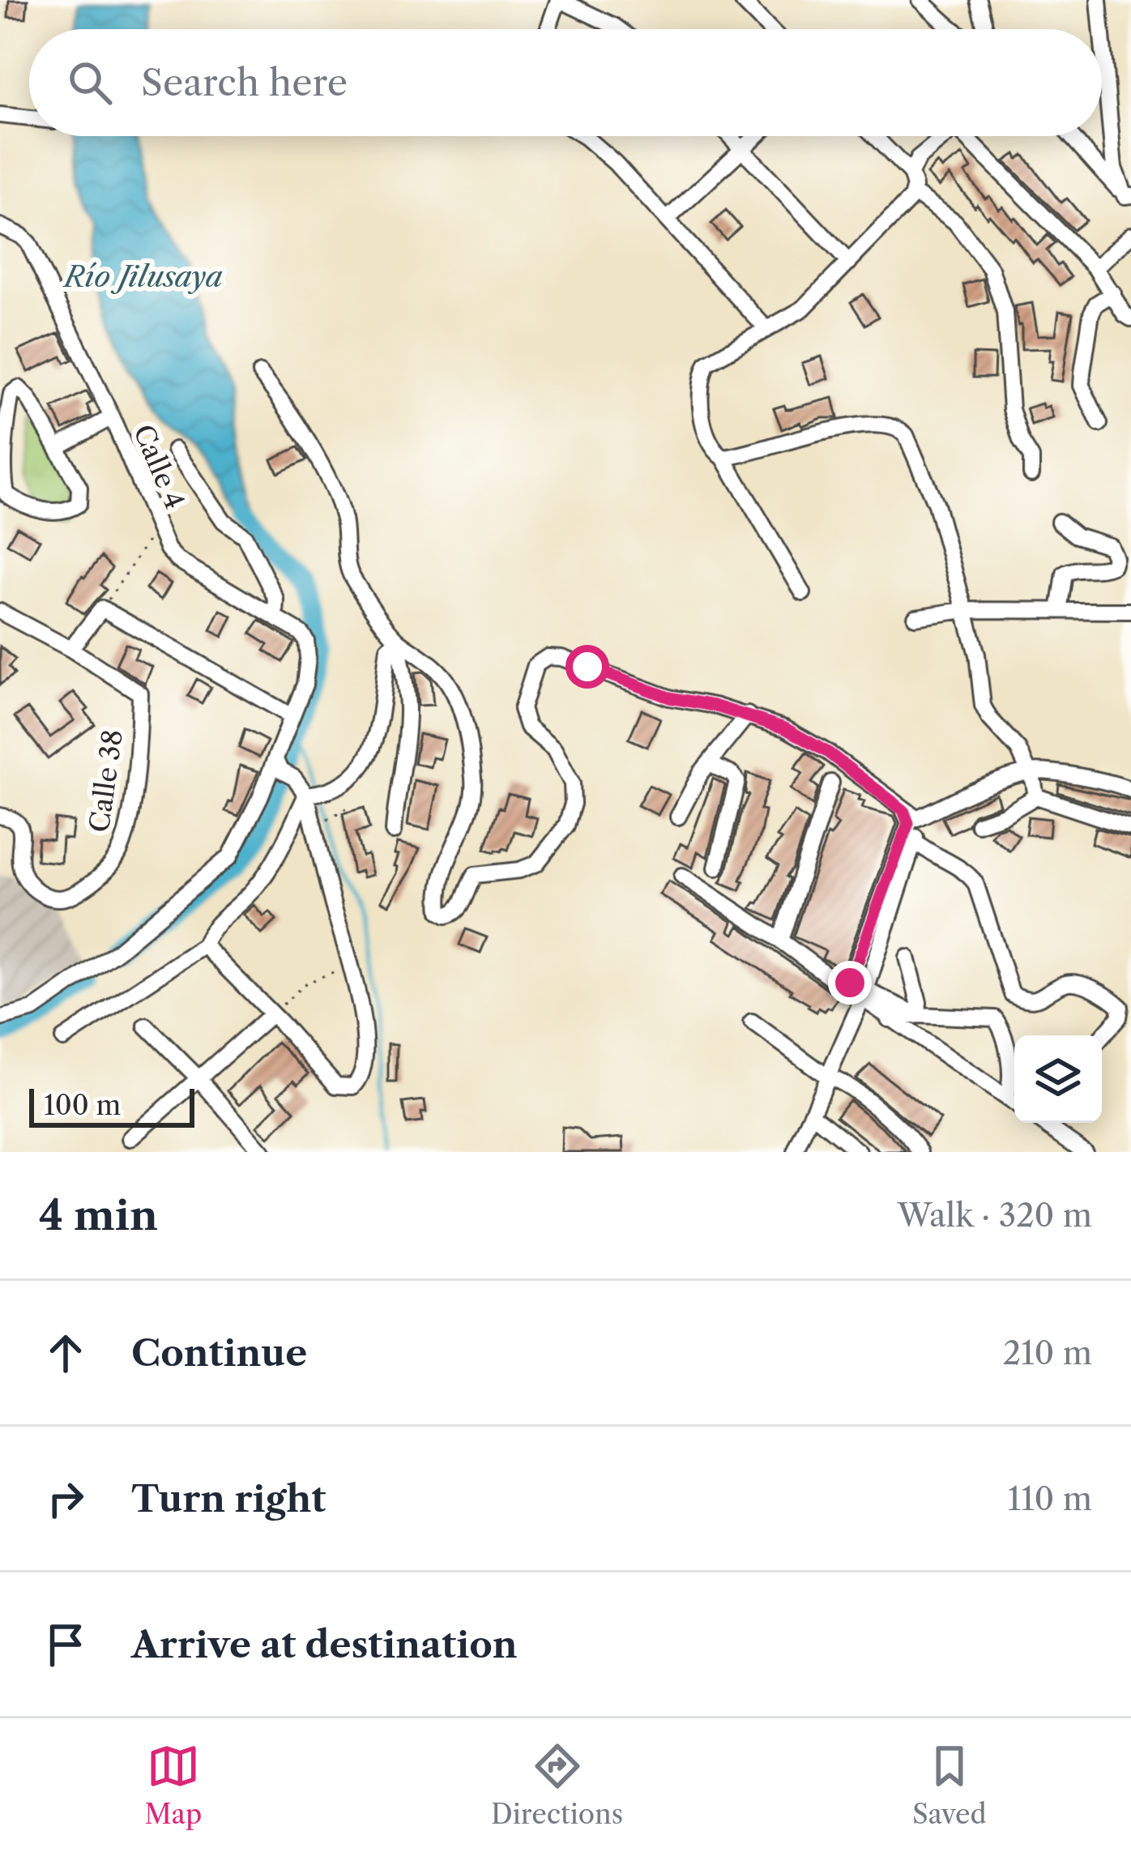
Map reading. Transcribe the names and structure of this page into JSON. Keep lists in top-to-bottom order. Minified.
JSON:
{"streets":{"street":["Calle 4","Calle 38"]},"water":["Río Jilusaya"],"scale_bar":"100 m","page":{"search":"Search here","scale":"100 m","heading":["4 min","Walk · 320 m"],"list":[["Continue","210 m"],["Turn right","110 m"],"Arrive at destination"],"nav":["Map","Directions","Saved"]}}
